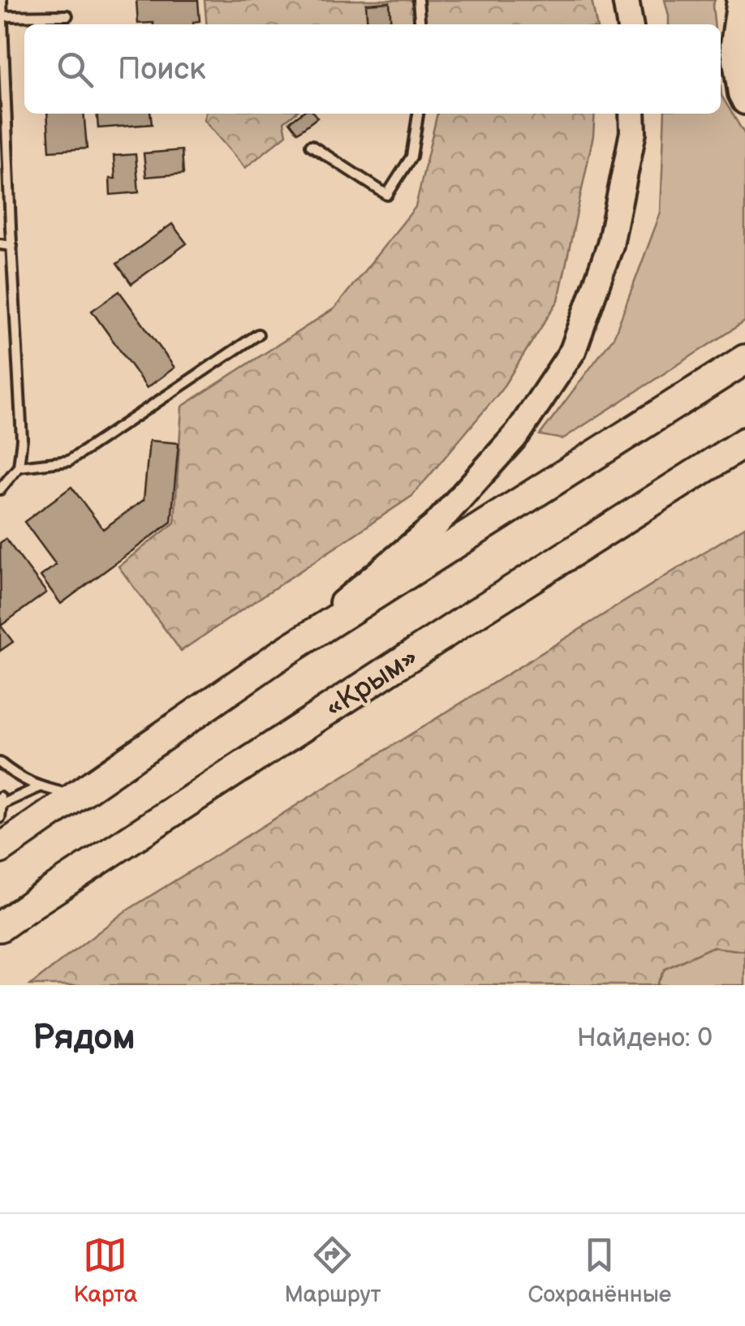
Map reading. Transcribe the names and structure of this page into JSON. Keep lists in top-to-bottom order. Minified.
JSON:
{"streets":{"highway":["«Крым»"]},"page":{"search":"Поиск","heading":["Рядом","Найдено: 0"],"nav":["Карта","Маршрут","Сохранённые"]}}
